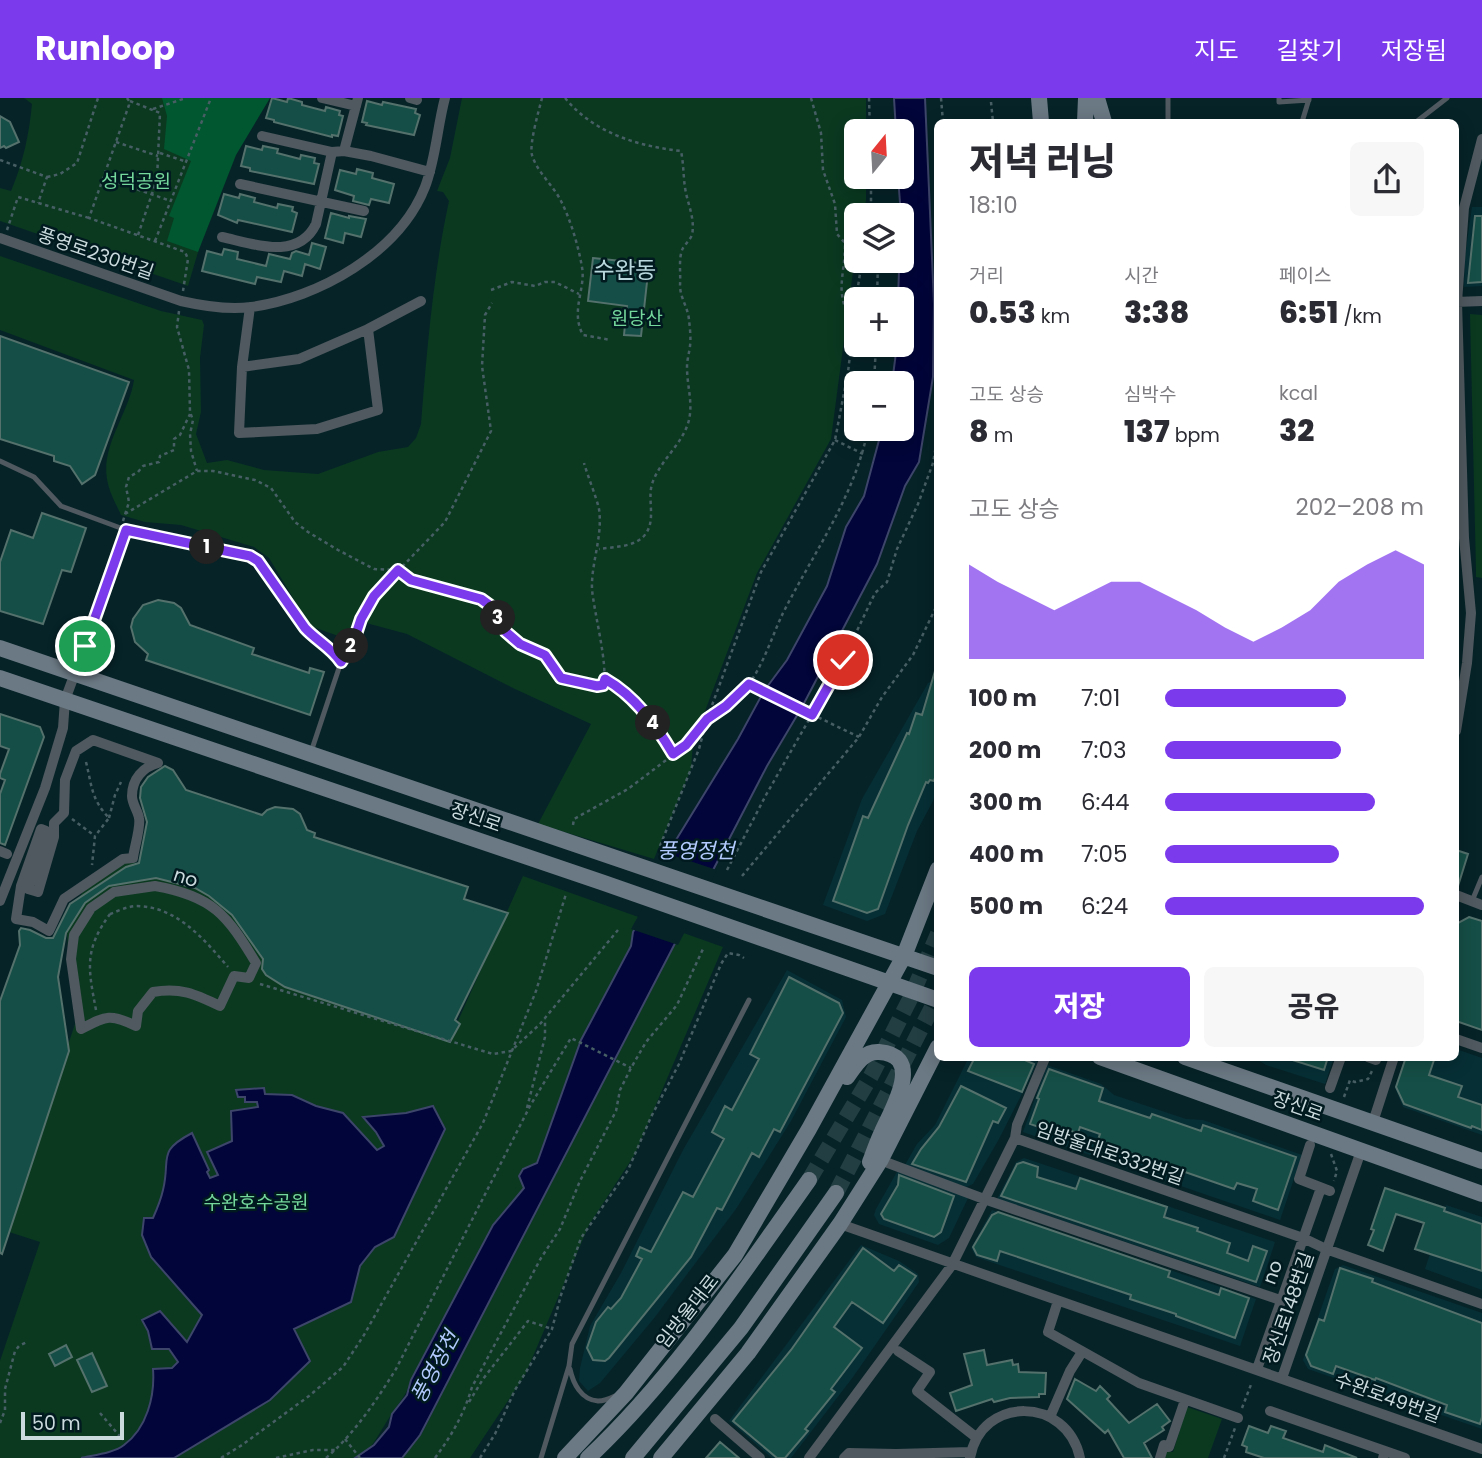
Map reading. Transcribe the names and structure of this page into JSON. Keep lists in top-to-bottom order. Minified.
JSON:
{"streets":{"main road":["장신로","임방울대로"],"street":["풍영로230번길","no","임방울대로332번길","장신로148번길","수완로49번길"]},"crossings":[["장신로","장신로148번길"],["no","임방울대로332번길"],["임방울대로332번길","장신로148번길"],["장신로148번길","수완로49번길"]],"districts":["수완동"],"water":["풍영정천"],"parks":["성덕공원","원당산","수완호수공원"],"scale_bar":"50 m","north":"top","page":{"header":"Runloop","nav":["지도","길찾기","저장됨"],"map_buttons":["+","−"],"heading":["저녁 러닝","18:10"],"stats":[["거리","0.53 km"],["시간","3:38"],["페이스","6:51 /km"],["고도 상승","8 m"],["심박수","137 bpm"],["kcal","32"]],"chart":["고도 상승","202–208 m"],"pins":["1","3","2","4"],"list":[{"name":"100 m","note":"7:01"},{"name":"200 m","note":"7:03"},{"name":"300 m","note":"6:44"},{"name":"400 m","note":"7:05"},{"name":"500 m","note":"6:24"}],"buttons":["저장","공유"],"scale":"50 m"}}
